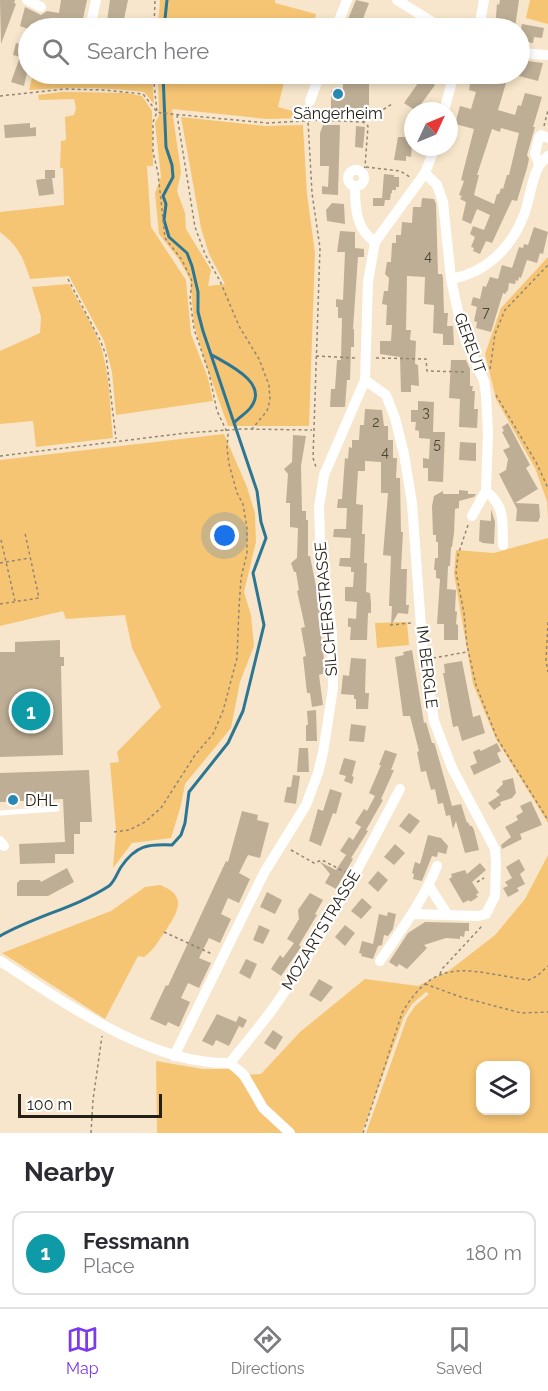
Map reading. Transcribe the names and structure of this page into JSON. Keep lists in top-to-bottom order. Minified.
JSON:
{"streets":{"street":["GEREUT","SILCHERSTRASSE","IM BERGLE","MOZARTSTRASSE"]},"crossings":[["GEREUT","SILCHERSTRASSE"],["SILCHERSTRASSE","IM BERGLE"]],"places":["Sängerheim","DHL"],"house_numbers":["4","7","3","2","5","4"],"scale_bar":"100 m","north":"top right","page":{"search":"Search here","pins":"1","scale":"100 m","heading":"Nearby","list":[{"mark":"1","name":"Fessmann","note":"Place","value":"180 m"}],"nav":["Map","Directions","Saved"]}}
